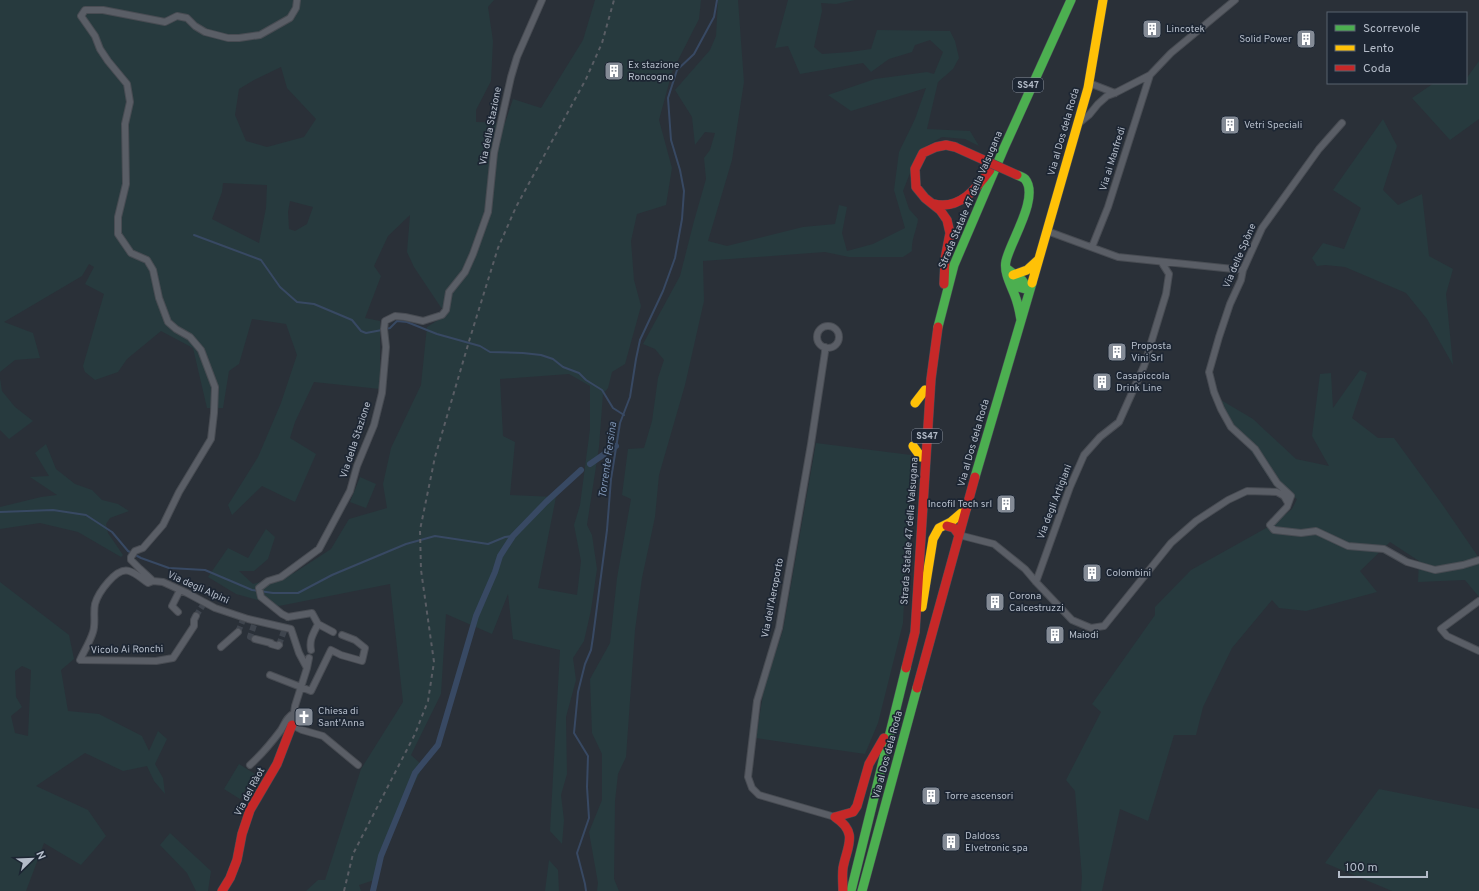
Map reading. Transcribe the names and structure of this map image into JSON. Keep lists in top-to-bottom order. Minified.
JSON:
{"streets":{"main road":["SS47","Via al Dos dela Roda","Strada Statale 47 della Valsugana","Via del Ràot"],"street":["Via della Stazione","Via ai Manfredi","Via delle Spòne","Via degli Artigiani","Via degli Alpini","Via dell'Aeroporto","Vicolo Ai Ronchi"]},"crossings":[["Via al Dos dela Roda","Via ai Manfredi"],["Via degli Alpini","Vicolo Ai Ronchi"]],"water":["Torrente Fersina"],"places":{"building":["Lincotek","Solid Power","Ex stazione Roncogno","Vetri Speciali","Proposta Vini Srl","Casapiccola Drink Line","Incofil Tech srl","Colombini","Corona Calcestruzzi","Maiodi","Torre ascensori","Daldoss Elvetronic spa"],"church":["Chiesa di Sant'Anna"]},"legend":["Scorrevole","Lento","Coda"],"scale_bar":"100 m","north":"top right"}
